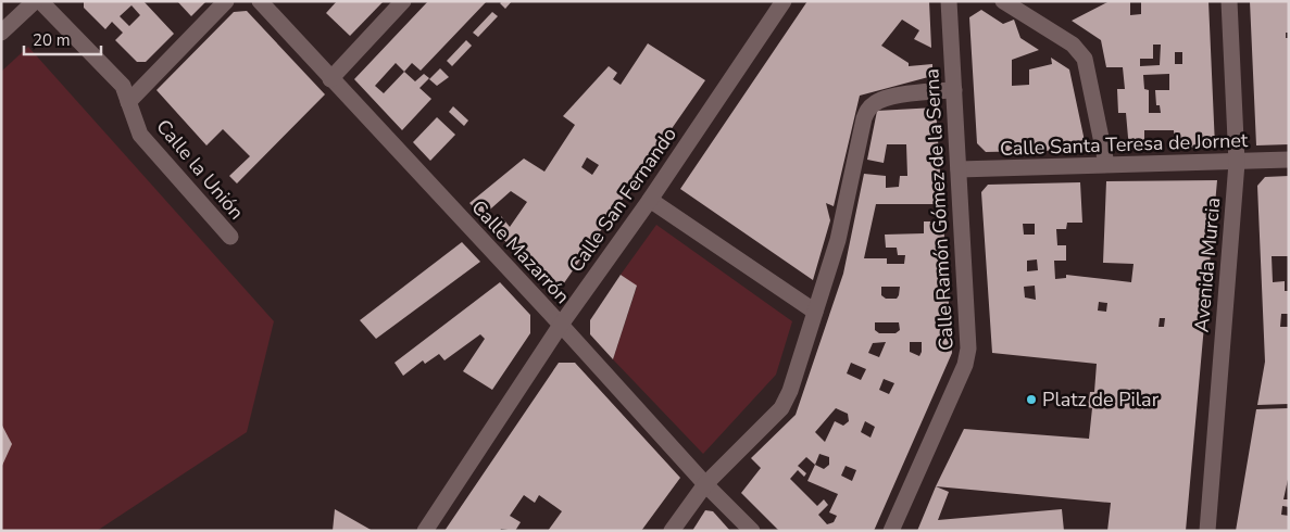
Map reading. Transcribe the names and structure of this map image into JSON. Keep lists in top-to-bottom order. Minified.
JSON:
{"streets":{"street":["Calle Santa Teresa de Jornet","Calle la Unión","Calle San Fernando","Calle Ramón Gómez de la Serna","Calle Mazarrón","Avenida Murcia"]},"crossings":[["Calle Santa Teresa de Jornet","Calle Ramón Gómez de la Serna"],["Calle Santa Teresa de Jornet","Avenida Murcia"],["Calle San Fernando","Calle Mazarrón"]],"places":["Platz de Pilar"],"scale_bar":"20 m"}
